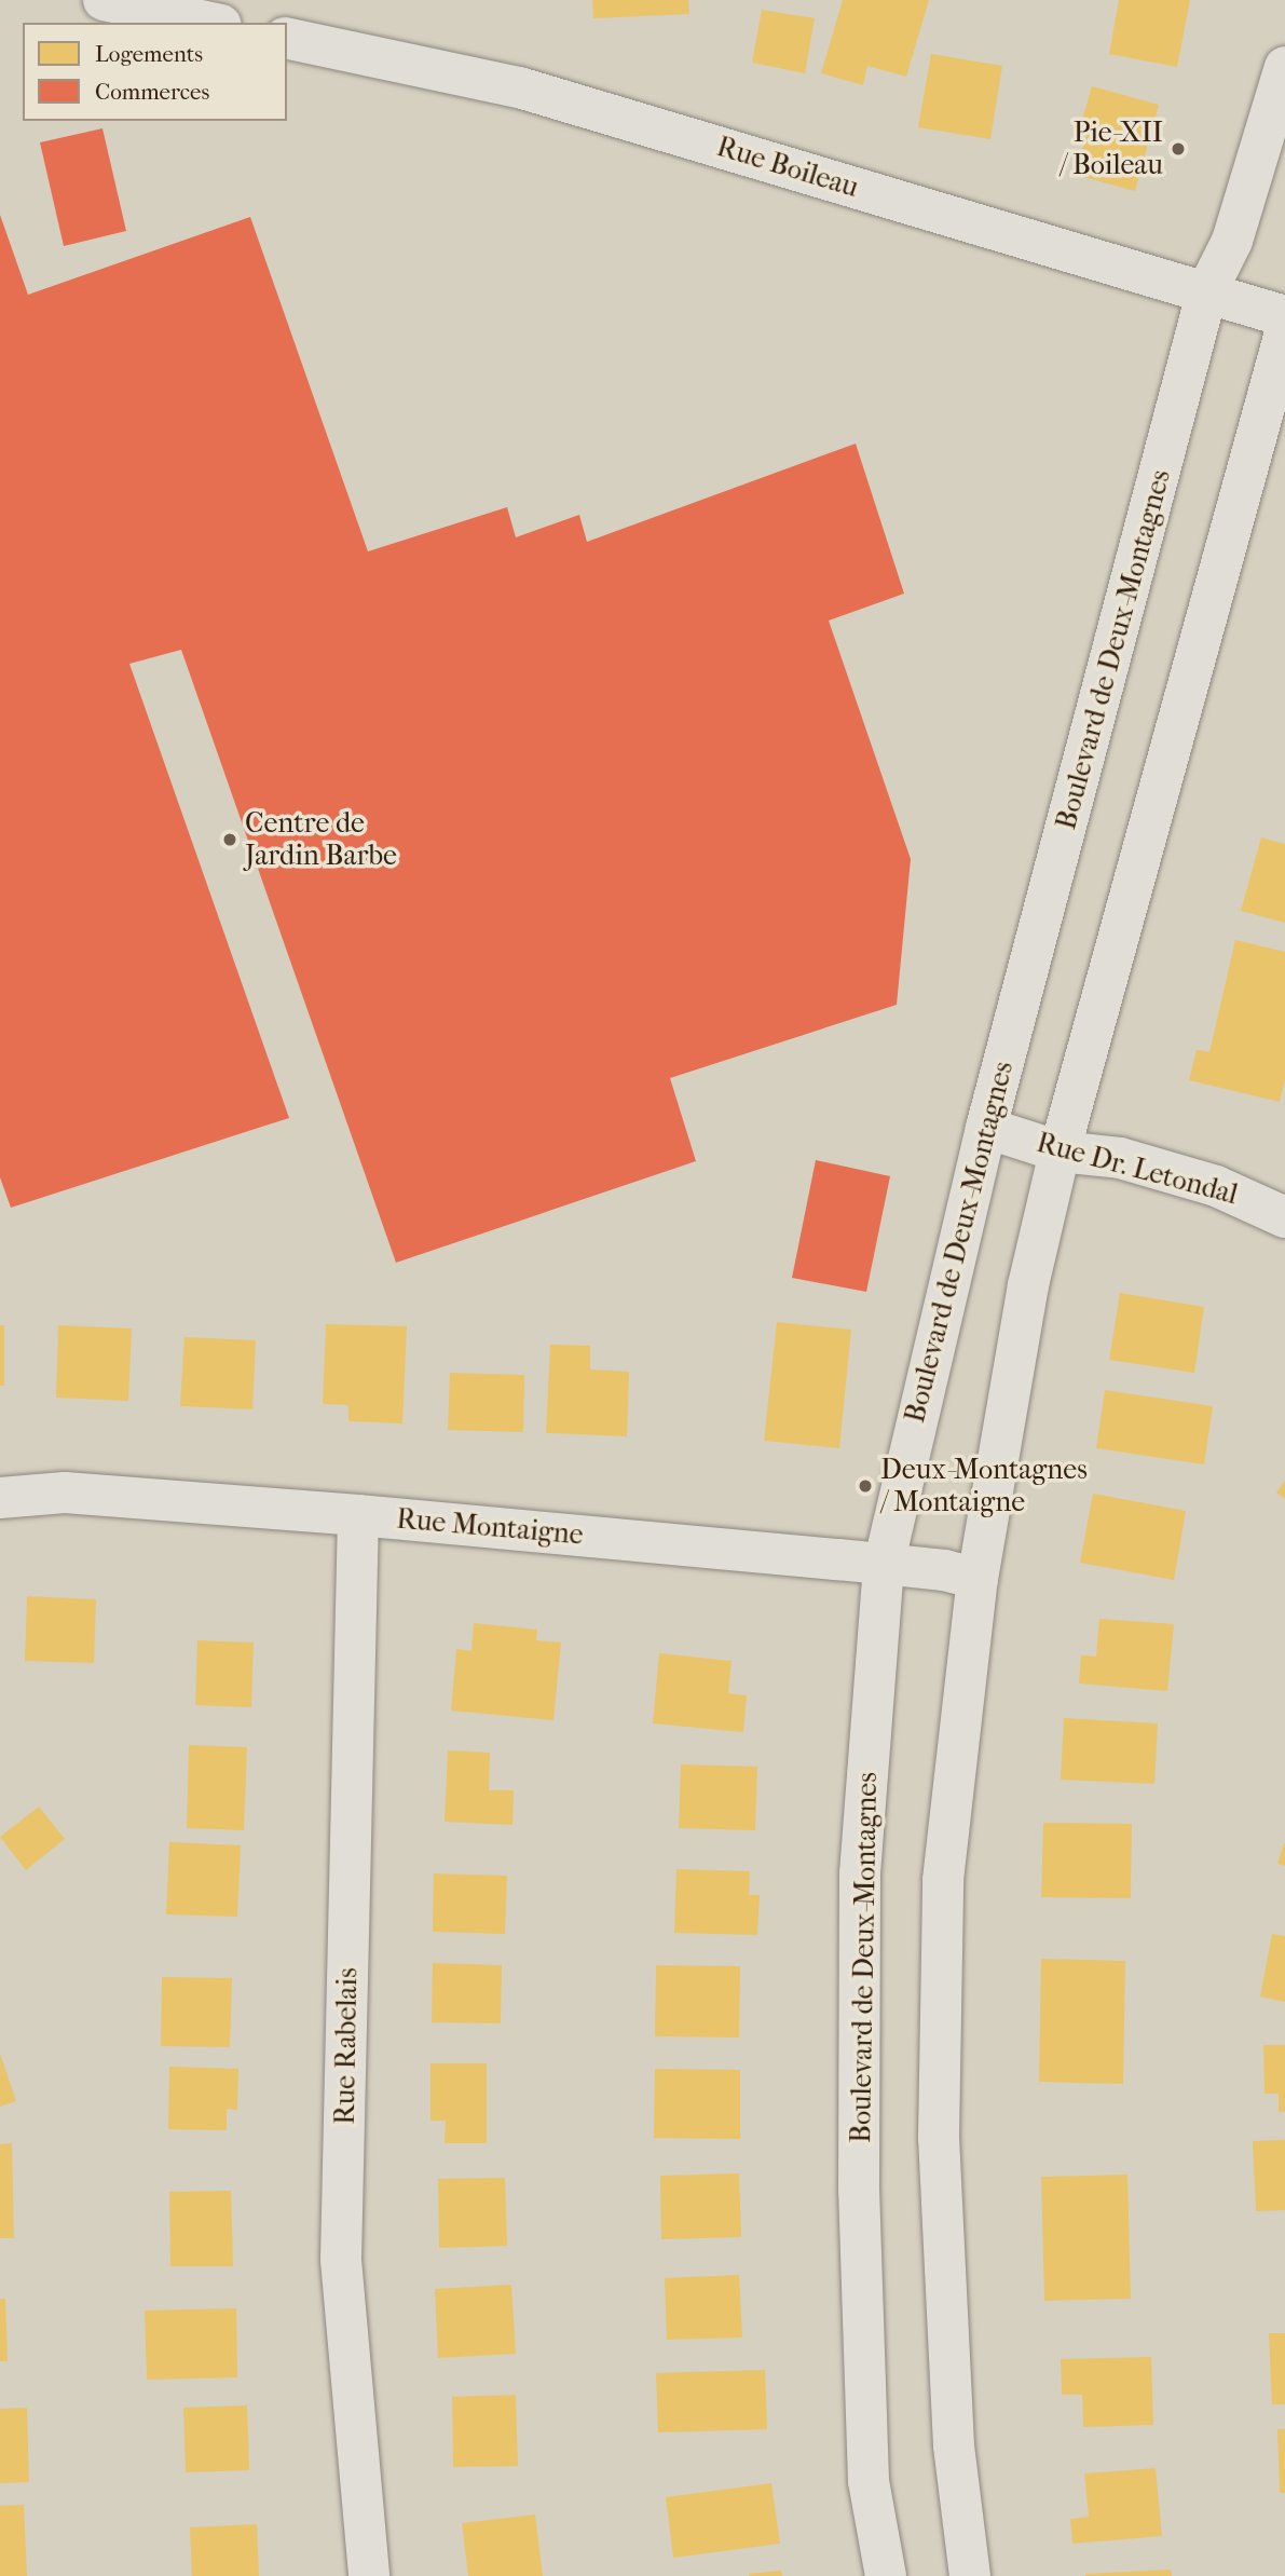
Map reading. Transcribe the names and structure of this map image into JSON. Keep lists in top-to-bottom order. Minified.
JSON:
{"streets":{"street":["Rue Boileau","Boulevard de Deux-Montagnes","Rue Dr. Letondal","Rue Montaigne","Rue Rabelais"]},"crossings":[["Rue Boileau","Boulevard de Deux-Montagnes"],["Boulevard de Deux-Montagnes","Rue Dr. Letondal"],["Boulevard de Deux-Montagnes","Rue Montaigne"],["Rue Montaigne","Rue Rabelais"]],"places":["Pie-XII / Boileau","Centre de Jardin Barbe","Deux-Montagnes / Montaigne"],"legend":["Logements","Commerces"]}
